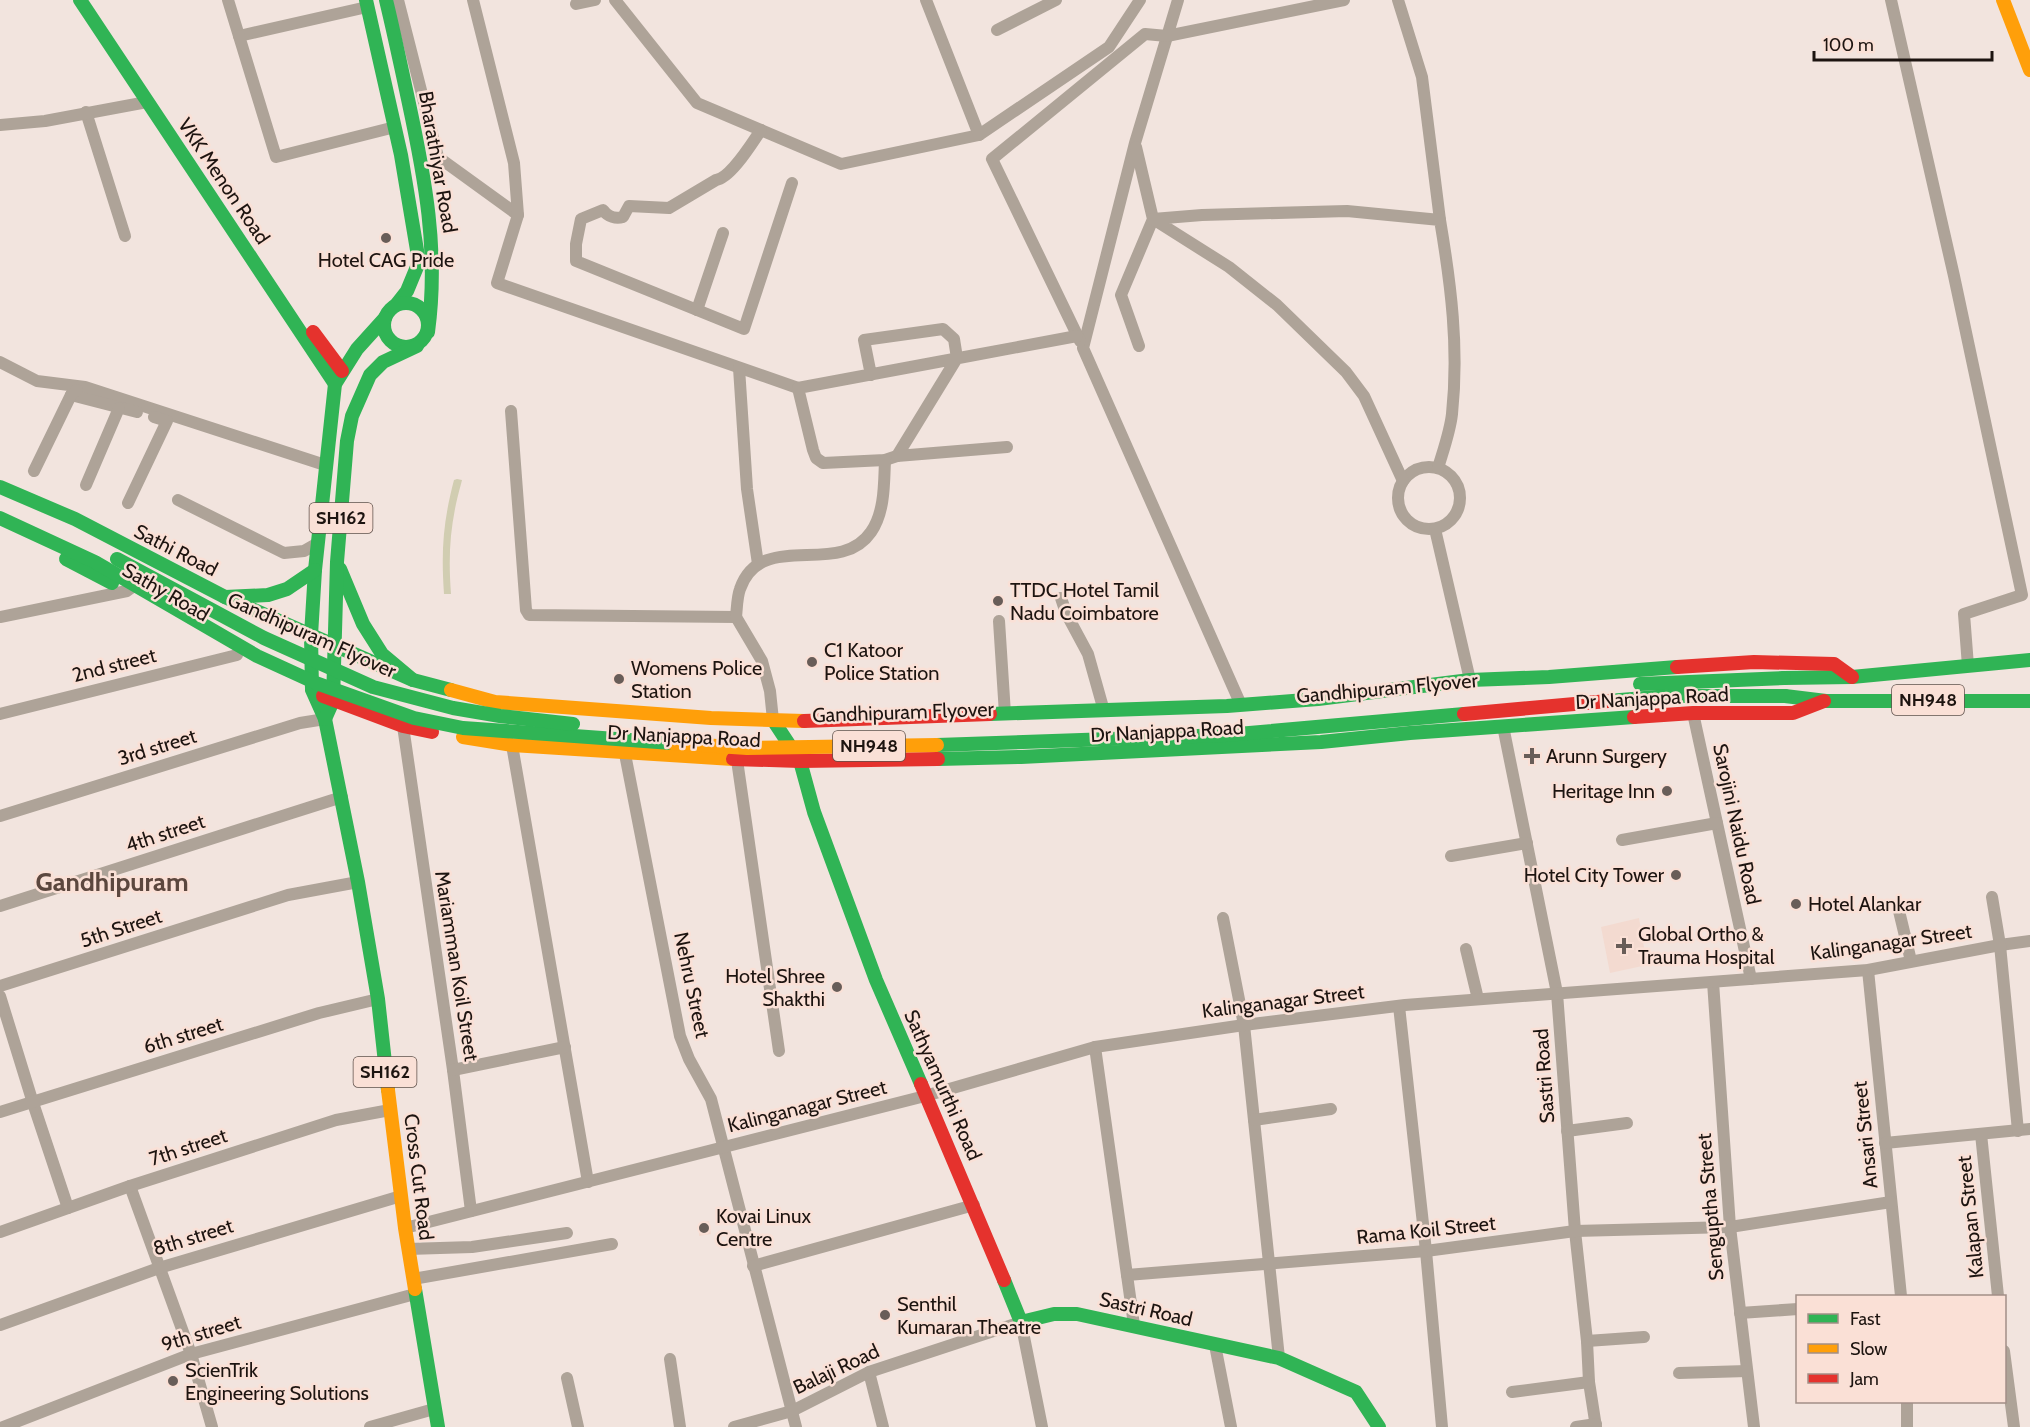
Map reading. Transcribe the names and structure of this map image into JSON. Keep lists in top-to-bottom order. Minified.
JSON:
{"streets":{"main road":["Bharathiyar Road","VKK Menon Road","SH162","Sathi Road","Sathy Road","Gandhipuram Flyover","Dr Nanjappa Road","NH948","Sastri Road","Sathyamurthi Road","Cross Cut Road"],"street":["2nd street","3rd street","Sarojini Naidu Road","4th street","5th Street","Kalinganagar Street","Mariamman Koil Street","Nehru Street","6th street","Ansari Street","7th street","Senguptha Street","Kalapan Street","Rama Koil Street","8th street","9th street","Balaji Road"]},"crossings":[["Bharathiyar Road","SH162"],["VKK Menon Road","SH162"],["SH162","Sathi Road"],["SH162","Sathy Road"],["SH162","Dr Nanjappa Road"],["SH162","3rd street"],["SH162","Cross Cut Road"],["Sathi Road","Dr Nanjappa Road"],["Sathy Road","2nd street"],["Sathy Road","Dr Nanjappa Road"],["Gandhipuram Flyover","Dr Nanjappa Road"],["Dr Nanjappa Road","NH948"],["Dr Nanjappa Road","Sarojini Naidu Road"],["Dr Nanjappa Road","Mariamman Koil Street"],["Dr Nanjappa Road","Nehru Street"],["Dr Nanjappa Road","Sastri Road"],["Dr Nanjappa Road","Sathyamurthi Road"],["3rd street","Cross Cut Road"],["Sarojini Naidu Road","Kalinganagar Street"],["4th street","Cross Cut Road"],["5th Street","Cross Cut Road"],["Kalinganagar Street","Mariamman Koil Street"],["Kalinganagar Street","Nehru Street"],["Kalinganagar Street","Sastri Road"],["Kalinganagar Street","Sathyamurthi Road"],["Kalinganagar Street","Ansari Street"],["Kalinganagar Street","Cross Cut Road"],["Kalinganagar Street","Senguptha Street"],["Nehru Street","Balaji Road"],["6th street","Cross Cut Road"],["Sastri Road","Sathyamurthi Road"],["Sastri Road","Rama Koil Street"],["Sastri Road","Balaji Road"],["Sathyamurthi Road","Balaji Road"],["Ansari Street","Rama Koil Street"],["7th street","Cross Cut Road"],["Cross Cut Road","8th street"],["Cross Cut Road","9th street"],["Senguptha Street","Rama Koil Street"]],"districts":["Gandhipuram"],"places":{"other":["Hotel CAG Pride","TTDC Hotel Tamil Nadu Coimbatore","C1 Katoor Police Station","Womens Police Station","Heritage Inn","Hotel City Tower","Hotel Alankar","Hotel Shree Shakthi","Kovai Linux Centre","Senthil Kumaran Theatre","ScienTrik Engineering Solutions"],"health":["Arunn Surgery","Global Ortho & Trauma Hospital"]},"legend":["Fast","Slow","Jam"],"scale_bar":"100 m"}
